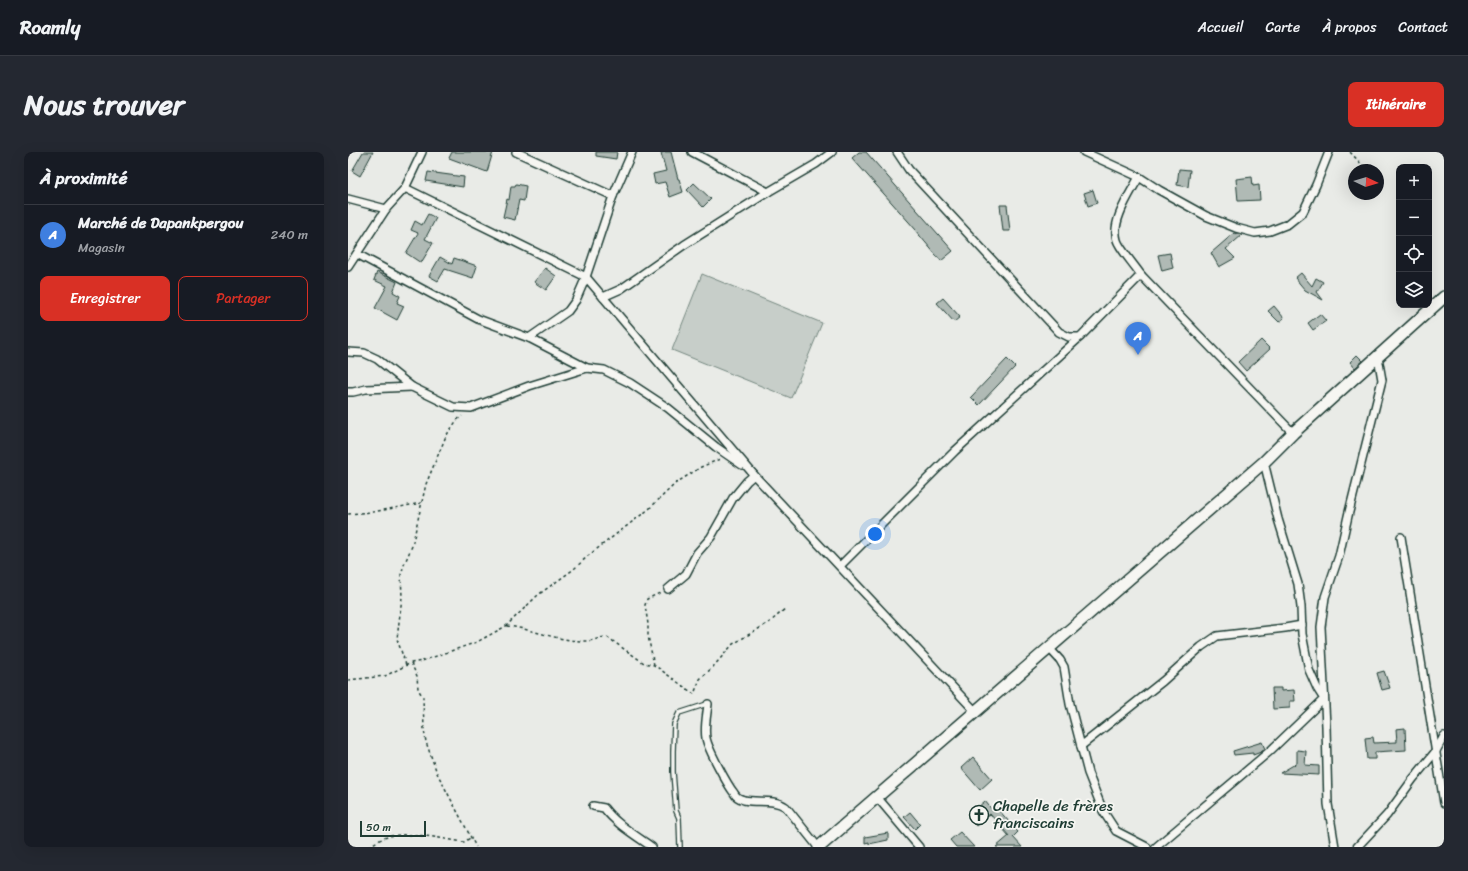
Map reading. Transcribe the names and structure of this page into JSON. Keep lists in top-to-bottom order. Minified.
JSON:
{"places":{"church":["Chapelle de frères franciscains"]},"scale_bar":"50 m","north":"right","page":{"header":"Roamly","nav":["Accueil","Carte","À propos","Contact"],"title":"Nous trouver","buttons":["Itinéraire",["Enregistrer","Partager"]],"heading":"À proximité","map_buttons":["+","−"],"list":[{"mark":"A","name":"Marché de Dapankpergou","note":"Magasin","value":"240 m"}],"pins":"A","scale":"50 m"}}
